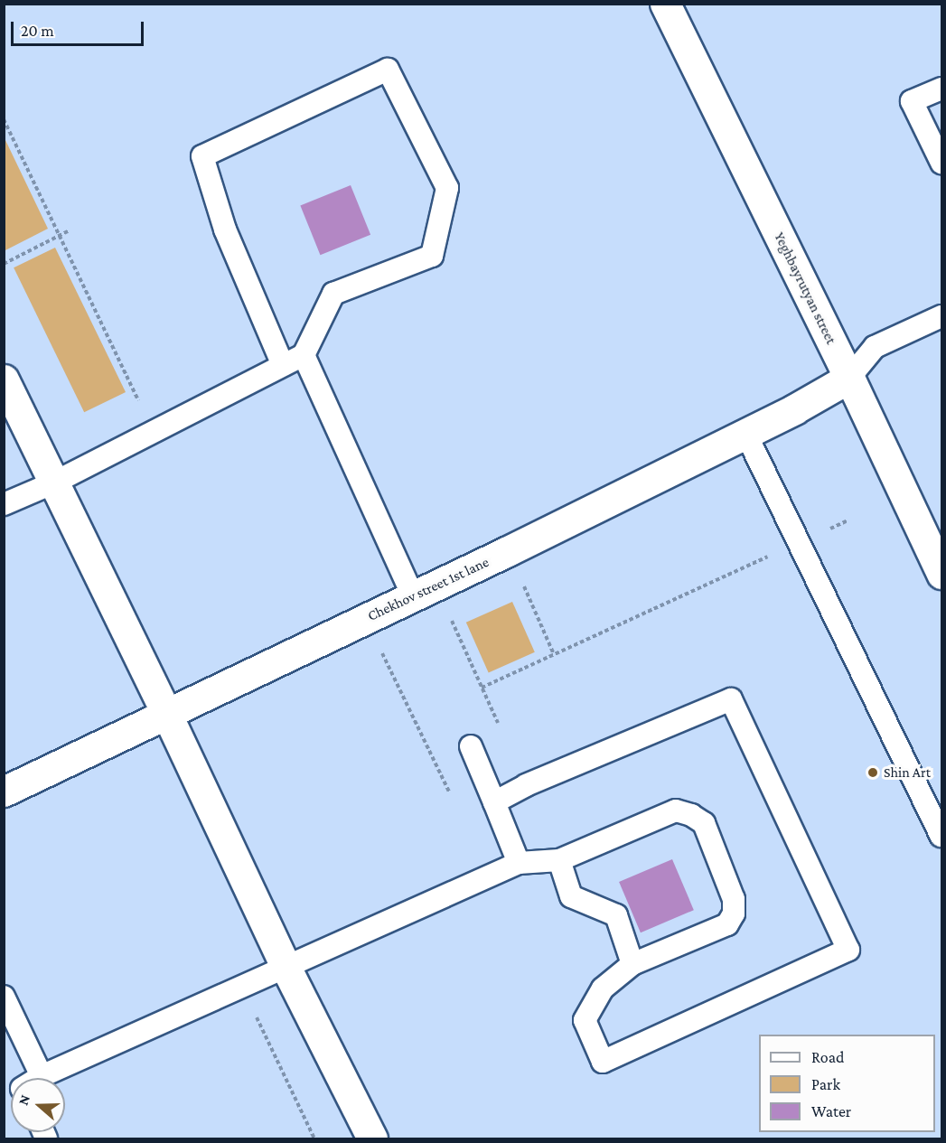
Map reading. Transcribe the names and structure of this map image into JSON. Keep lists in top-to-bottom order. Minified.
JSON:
{"streets":{"street":["Yeghbayrutyan street","Chekhov street 1st lane"]},"crossings":[["Yeghbayrutyan street","Chekhov street 1st lane"]],"places":["Shin Art"],"legend":["Road","Park","Water"],"scale_bar":"20 m","north":"left"}
